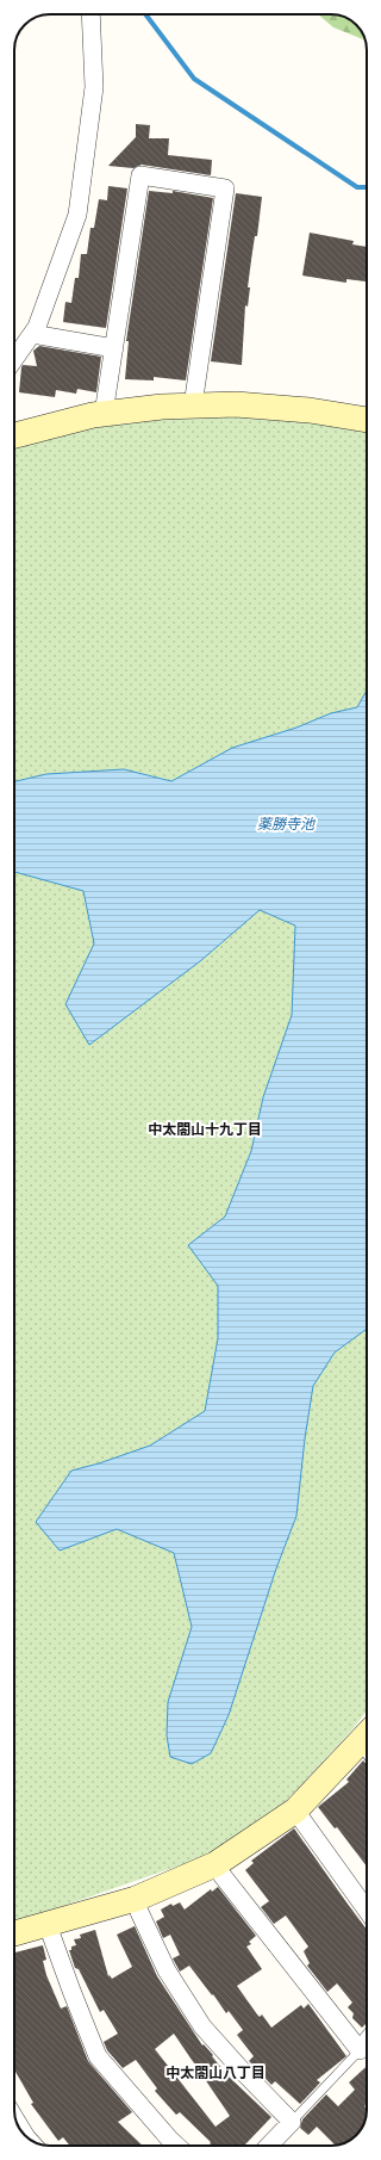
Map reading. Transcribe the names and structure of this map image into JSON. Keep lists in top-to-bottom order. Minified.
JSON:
{"districts":["中太閤山十九丁目","中太閤山八丁目"],"water":["薬勝寺池"]}
